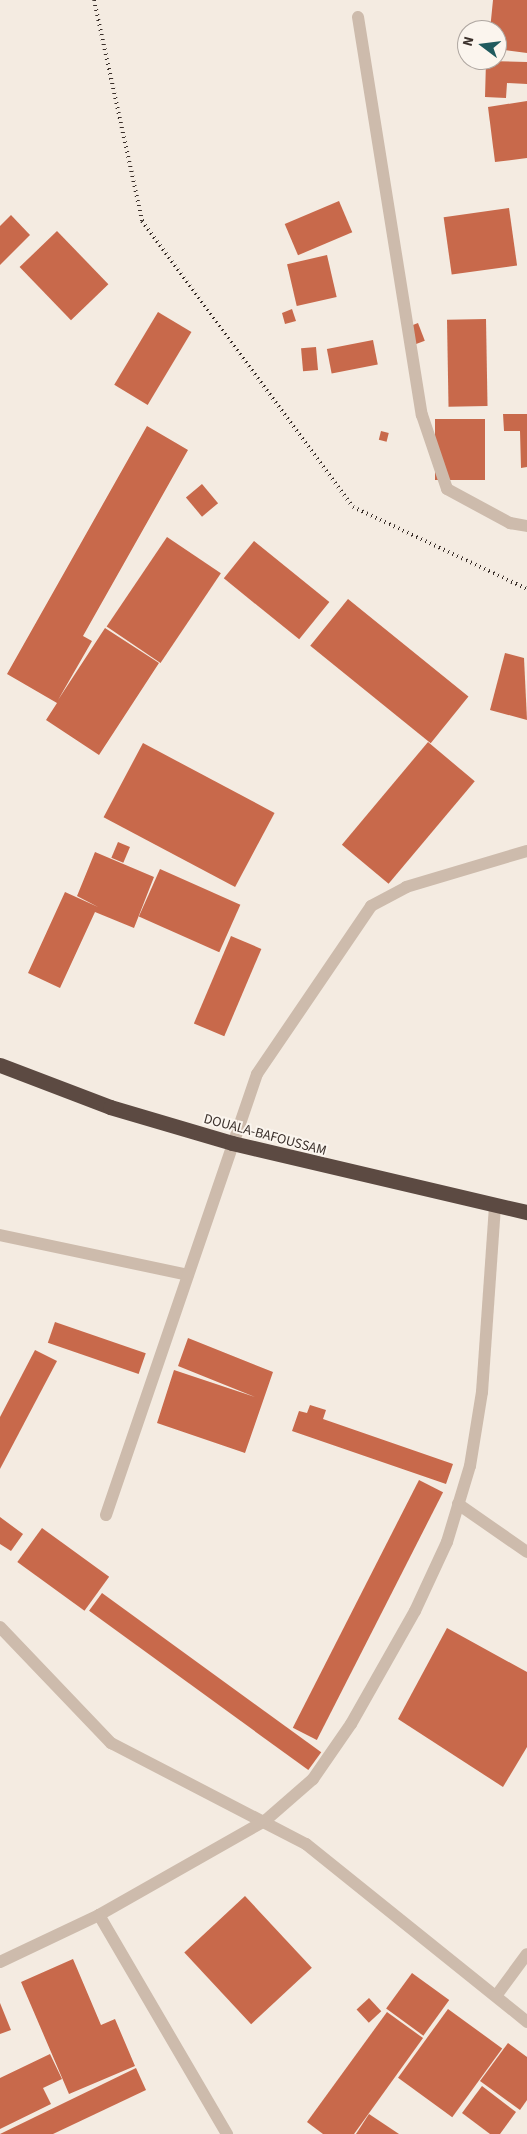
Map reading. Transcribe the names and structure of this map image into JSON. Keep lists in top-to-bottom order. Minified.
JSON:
{"streets":{"highway":["DOUALA-BAFOUSSAM"]},"north":"left"}
